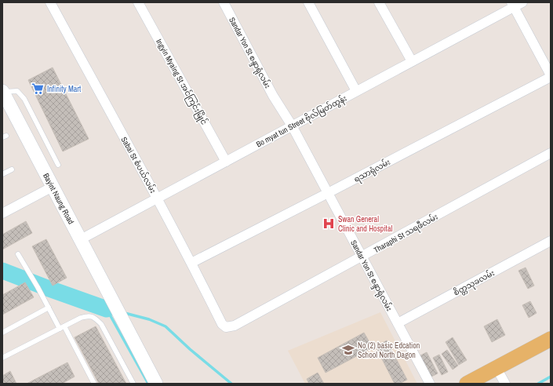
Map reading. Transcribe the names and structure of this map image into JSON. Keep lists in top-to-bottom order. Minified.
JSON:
{"streets":{"main road":["Bayint Naung Road"],"street":["Sandar Yon St စန္ဒာရုံလမ်း","Ingyin Myaing St အင်ကြင်းမြိုင်","Bo myat tun Street ဗိုလ်မြတ်ထွန်း","Sabai St စံပယ်လမ်း","ရသာရုံလမ်း","Tharaphi St သရဖီလမ်း","စိတ္တသုခလမ်း"]},"crossings":[["Sandar Yon St စန္ဒာရုံလမ်း","Bo myat tun Street ဗိုလ်မြတ်ထွန်း"],["Sandar Yon St စန္ဒာရုံလမ်း","ရသာရုံလမ်း"],["Sandar Yon St စန္ဒာရုံလမ်း","Tharaphi St သရဖီလမ်း"],["Sandar Yon St စန္ဒာရုံလမ်း","စိတ္တသုခလမ်း"],["Ingyin Myaing St အင်ကြင်းမြိုင်","Bo myat tun Street ဗိုလ်မြတ်ထွန်း"],["Bo myat tun Street ဗိုလ်မြတ်ထွန်း","Sabai St စံပယ်လမ်း"],["Bo myat tun Street ဗိုလ်မြတ်ထွန်း","Bayint Naung Road"],["Sabai St စံပယ်လမ်း","ရသာရုံလမ်း"],["Sabai St စံပယ်လမ်း","Tharaphi St သရဖီလမ်း"]],"places":{"supermarket":["Infinity Mart"],"hospital":["Swan General Clinic and Hospital"],"school or university":["No (2) basic Edcation School North Dagon"]}}
